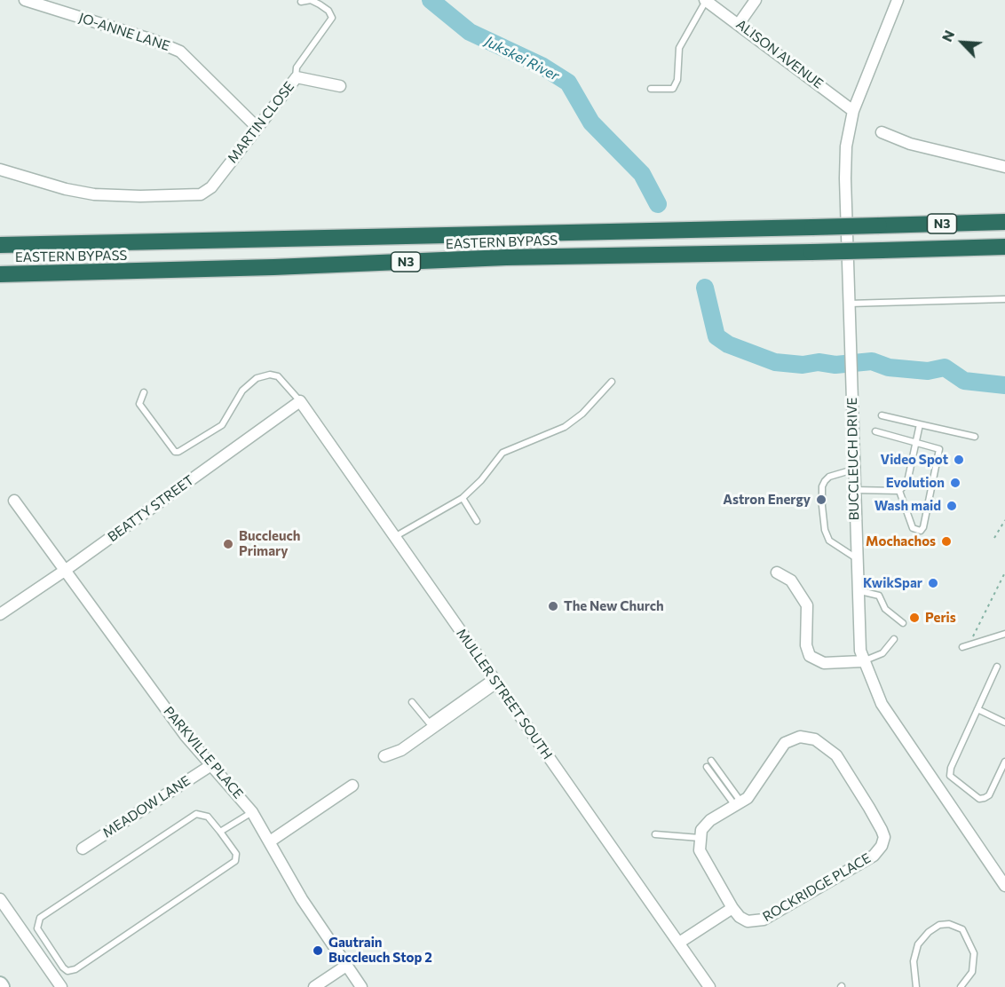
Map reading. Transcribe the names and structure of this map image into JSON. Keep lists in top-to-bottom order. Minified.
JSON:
{"streets":{"highway":["N3","EASTERN BYPASS"],"street":["JO-ANNE LANE","ALISON AVENUE","MARTIN CLOSE","BUCCLEUCH DRIVE","BEATTY STREET","MULLER STREET SOUTH","PARKVILLE PLACE","MEADOW LANE","ROCKRIDGE PLACE"]},"crossings":[["JO-ANNE LANE","MARTIN CLOSE"],["ALISON AVENUE","BUCCLEUCH DRIVE"],["BEATTY STREET","MULLER STREET SOUTH"],["BEATTY STREET","PARKVILLE PLACE"],["PARKVILLE PLACE","MEADOW LANE"]],"water":["Jukskei River"],"places":["Video Spot","Evolution","Astron Energy","Wash maid","Mochachos","Buccleuch Primary","KwikSpar","The New Church","Peris","Gautrain Buccleuch Stop 2"],"north":"top left"}
